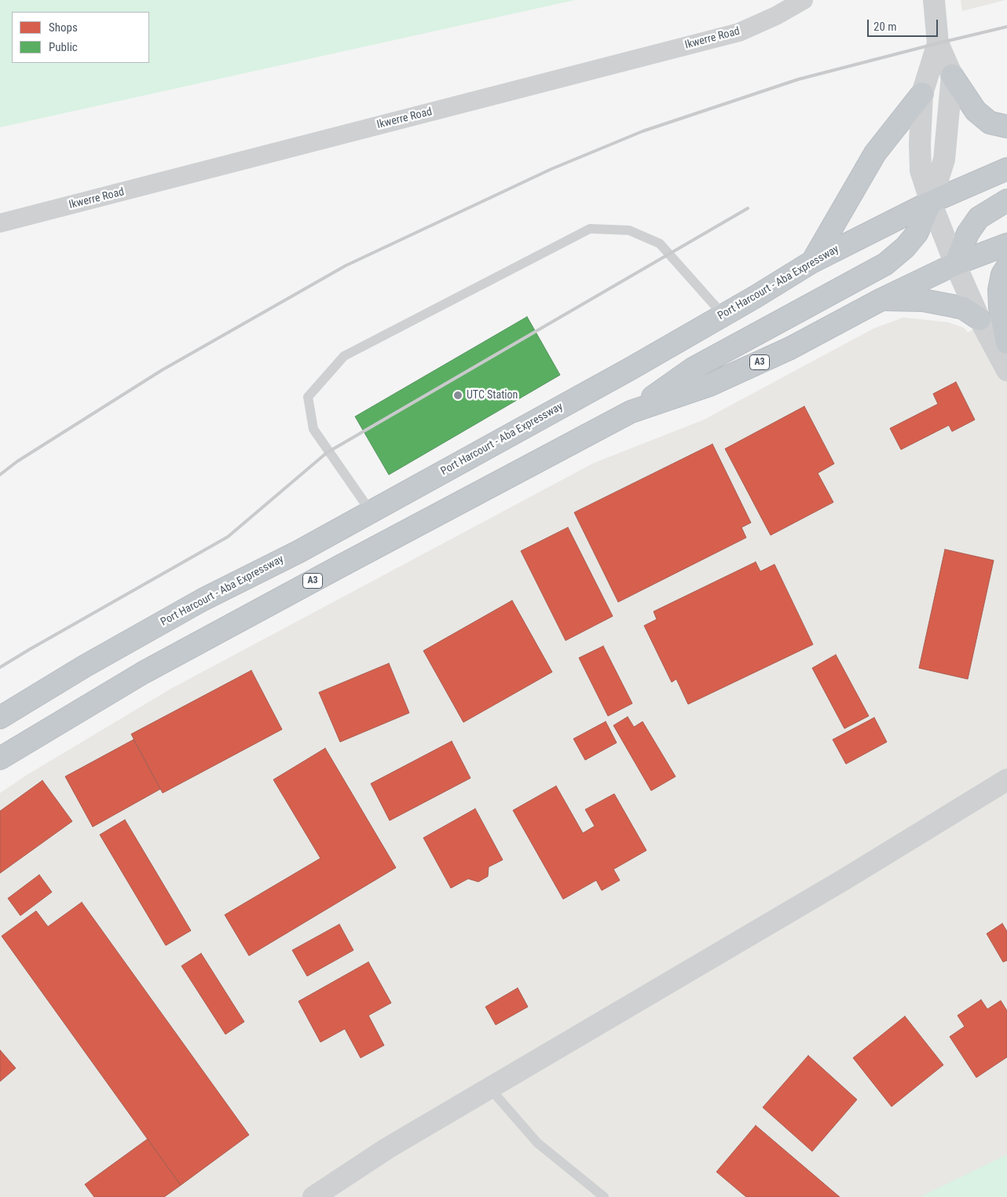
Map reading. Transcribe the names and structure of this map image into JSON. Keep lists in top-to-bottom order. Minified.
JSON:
{"streets":{"highway":["Port Harcourt - Aba Expressway","A3"],"street":["Ikwerre Road"]},"places":["UTC Station"],"legend":["Shops","Public"],"scale_bar":"20 m"}
